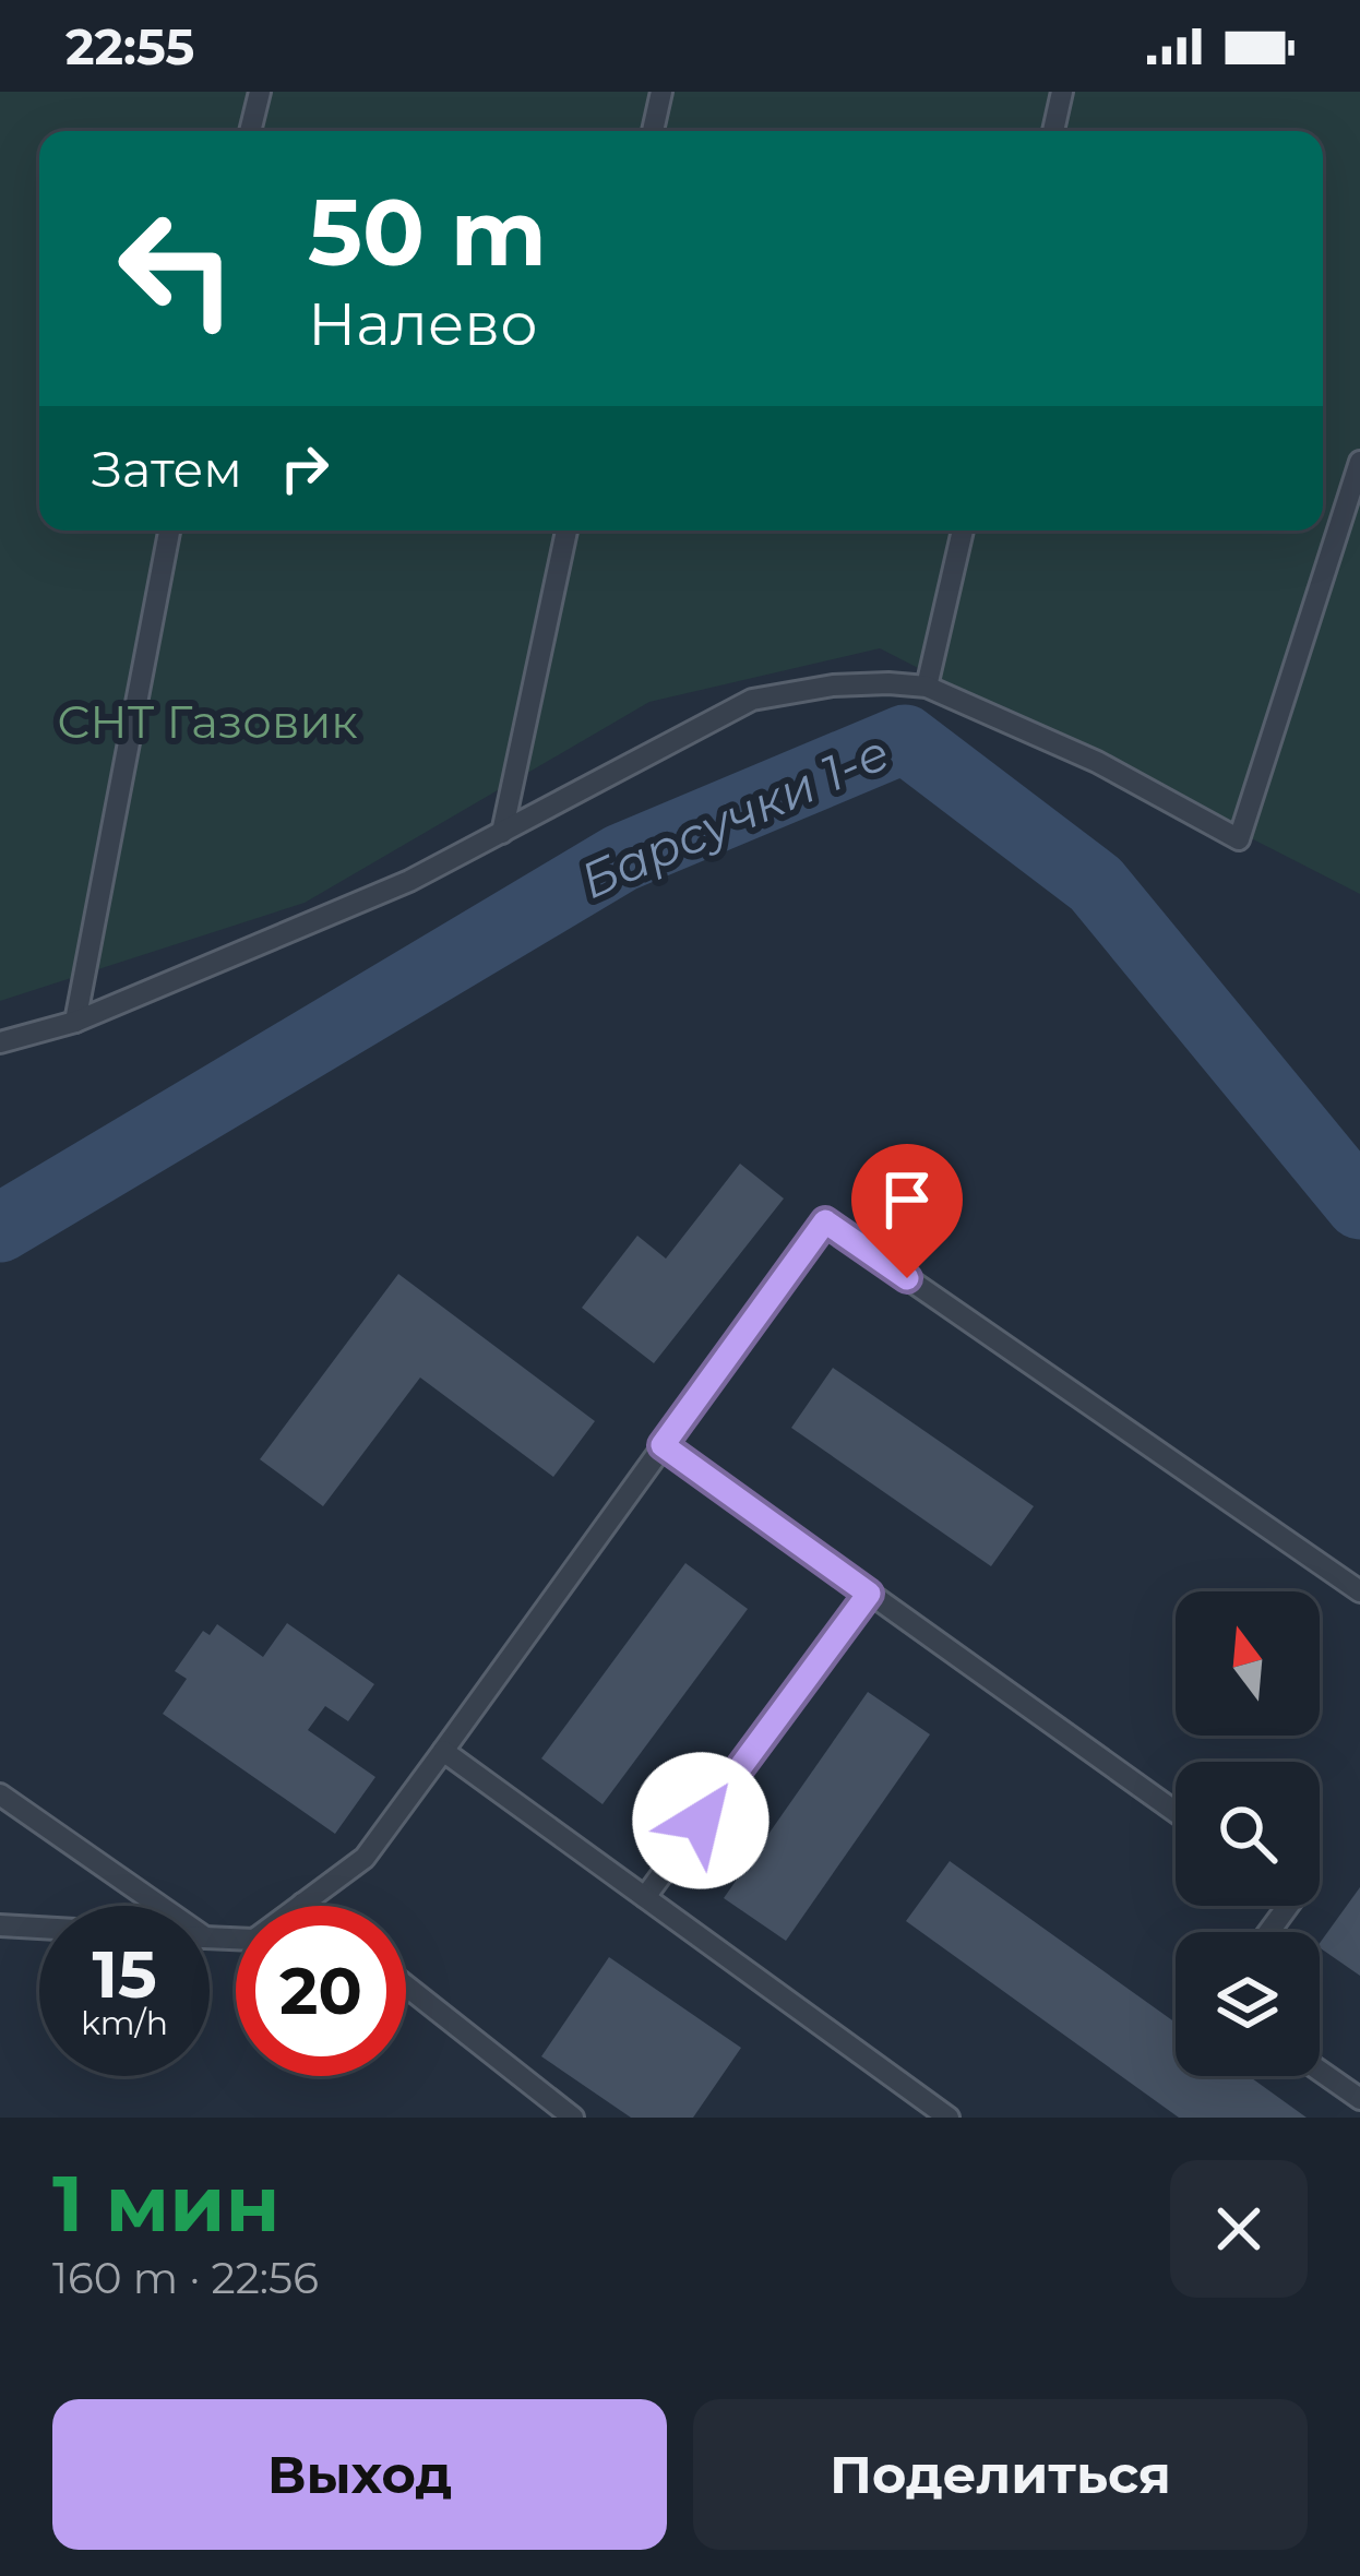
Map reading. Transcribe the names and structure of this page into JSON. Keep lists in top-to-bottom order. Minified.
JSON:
{"water":["Барсучки 1-е"],"parks":["СНТ Газовик"],"north":"top","page":{"status":"22:55","turn":["50 m","Налево"],"then":"Затем","speed":"15 km/h","limit":"20","heading":["1 мин","160 m · 22:56"],"buttons":["Выход","Поделиться"]}}
